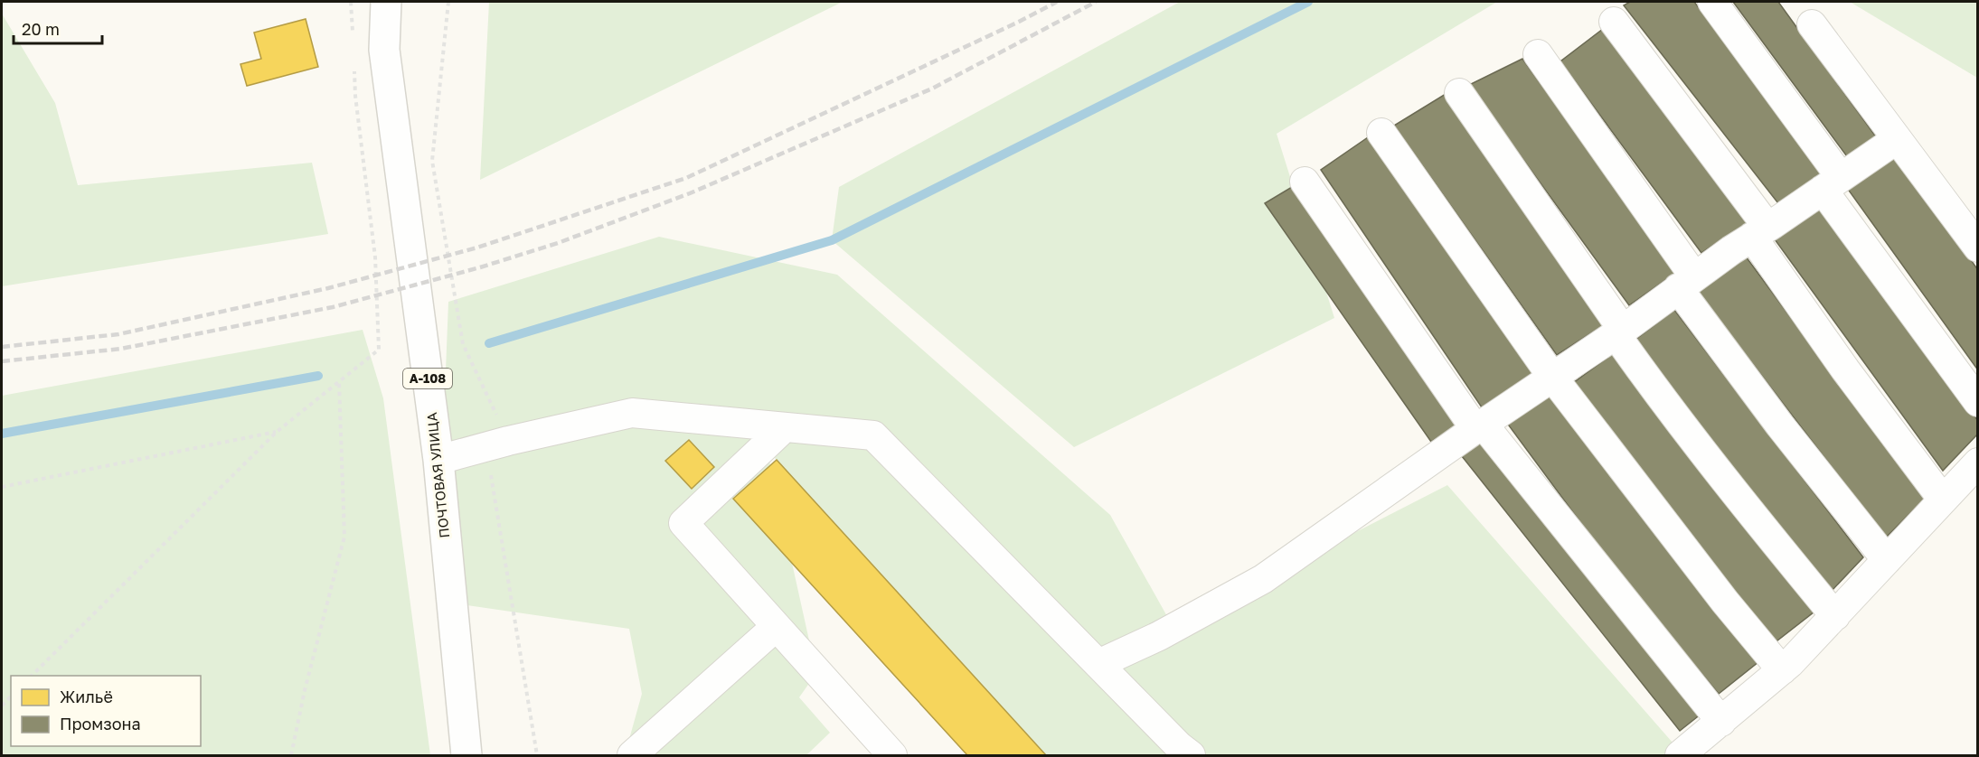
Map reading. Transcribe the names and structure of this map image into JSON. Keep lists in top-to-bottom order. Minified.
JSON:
{"streets":{"highway":["А-108","ПОЧТОВАЯ УЛИЦА"]},"legend":["Жильё","Промзона"],"scale_bar":"20 m"}
